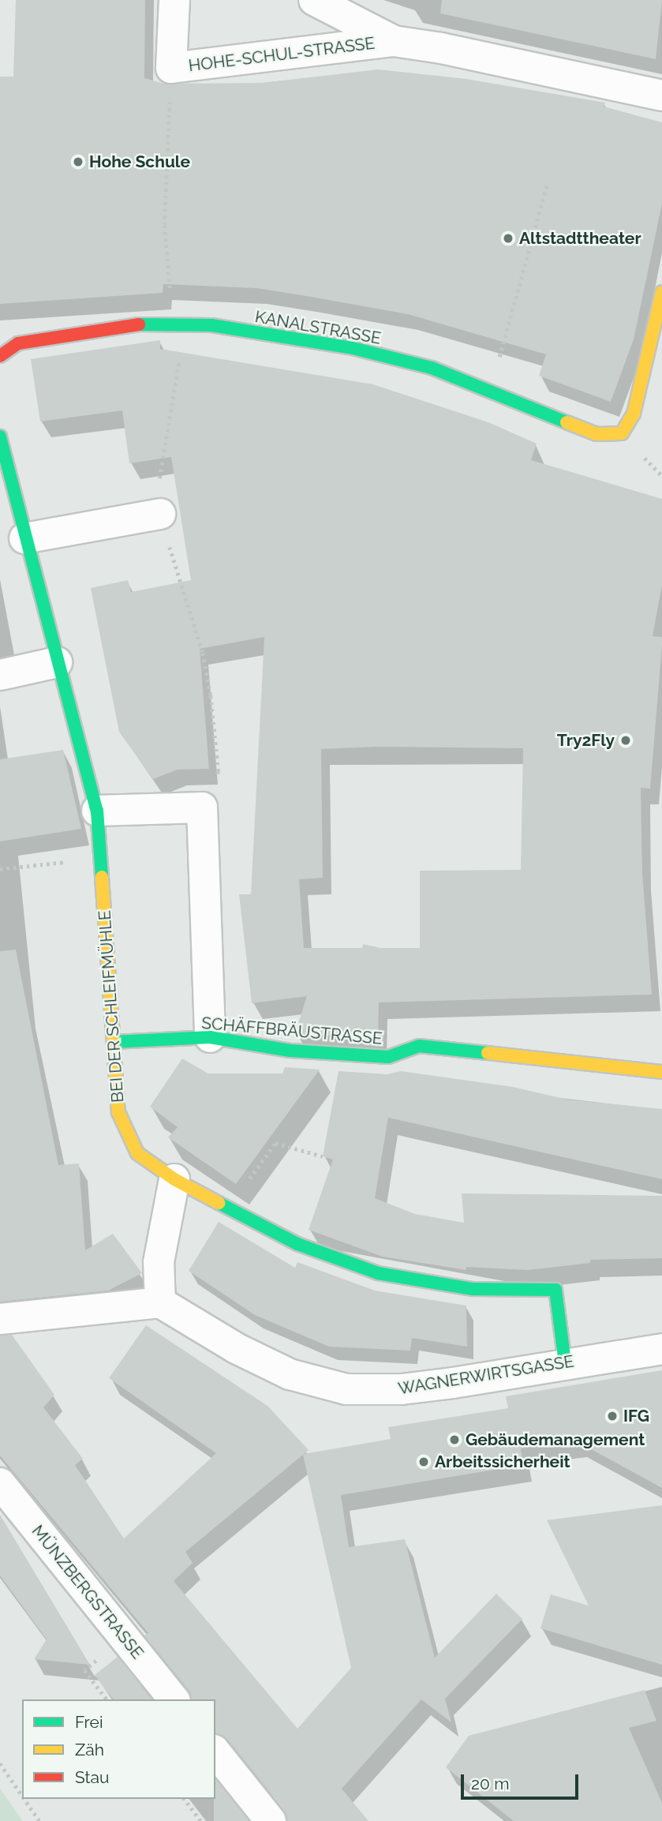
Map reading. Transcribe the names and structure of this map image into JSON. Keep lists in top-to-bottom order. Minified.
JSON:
{"streets":{"street":["HOHE-SCHUL-STRASSE","KANALSTRASSE","BEI DER SCHLEIFMÜHLE","SCHÄFFBRÄUSTRASSE","WAGNERWIRTSGASSE","MÜNZBERGSTRASSE"]},"crossings":[["BEI DER SCHLEIFMÜHLE","SCHÄFFBRÄUSTRASSE"],["BEI DER SCHLEIFMÜHLE","WAGNERWIRTSGASSE"]],"places":["Hohe Schule","Altstadttheater","Try2Fly","IFG","Gebäudemanagement","Arbeitssicherheit"],"legend":["Frei","Zäh","Stau"],"scale_bar":"20 m"}
